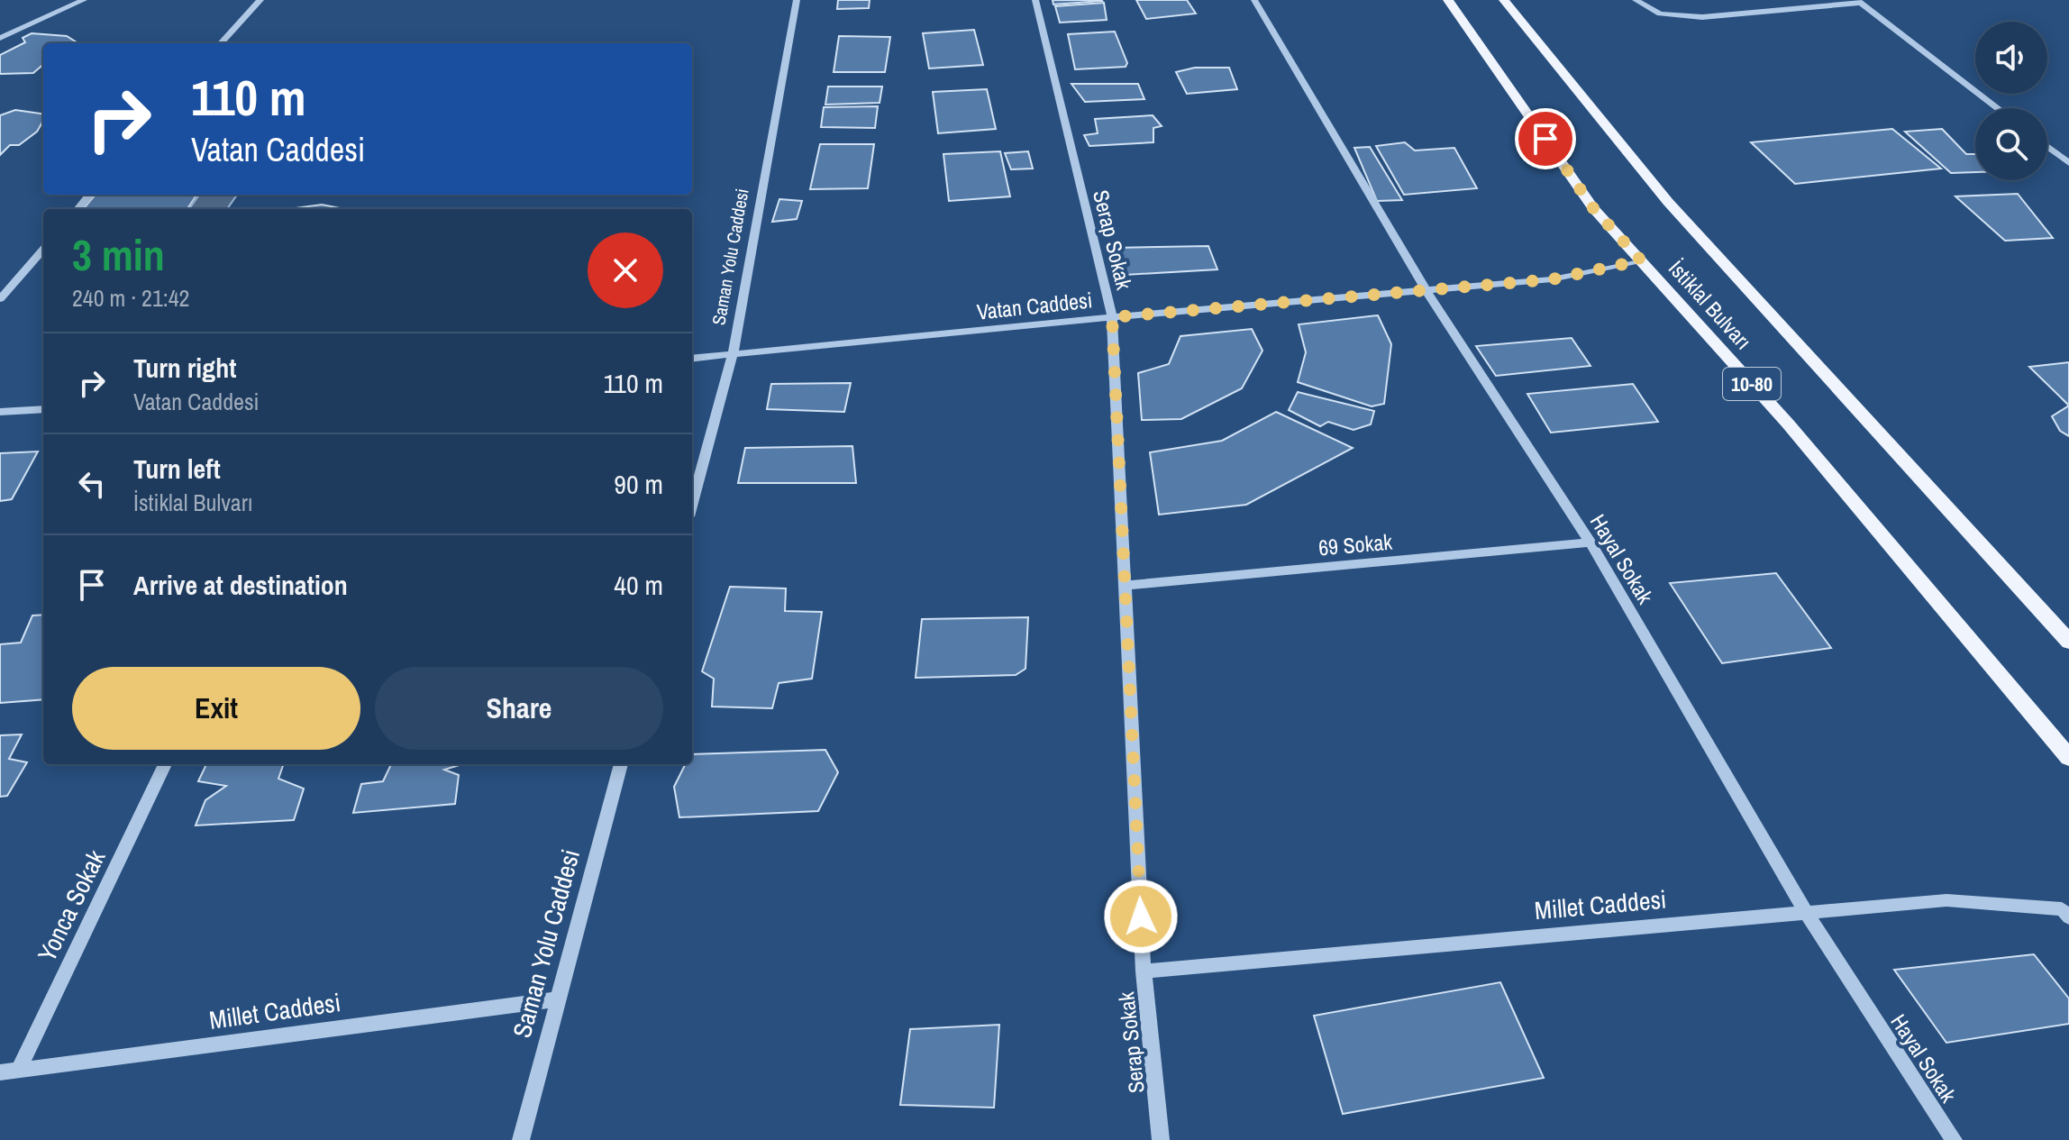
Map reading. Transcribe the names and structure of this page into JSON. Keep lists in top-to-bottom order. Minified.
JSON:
{"streets":{"main road":["İstiklal Bulvarı","10-80"],"street":["Serap Sokak","Saman Yolu Caddesi","Vatan Caddesi","69 Sokak","Hayal Sokak","Millet Caddesi","Yonca Sokak"]},"crossings":[["Serap Sokak","Vatan Caddesi"],["Serap Sokak","69 Sokak"],["Serap Sokak","Millet Caddesi"],["Saman Yolu Caddesi","Vatan Caddesi"],["Saman Yolu Caddesi","Millet Caddesi"],["İstiklal Bulvarı","Vatan Caddesi"],["Vatan Caddesi","Hayal Sokak"],["69 Sokak","Hayal Sokak"],["Hayal Sokak","Millet Caddesi"],["Millet Caddesi","Yonca Sokak"]],"page":{"turn":["110 m","Vatan Caddesi"],"heading":["3 min","240 m · 21:42"],"list":[{"name":"Turn right","note":"Vatan Caddesi","value":"110 m"},{"name":"Turn left","note":"İstiklal Bulvarı","value":"90 m"},{"name":"Arrive at destination","value":"40 m"}],"buttons":["Exit","Share"]}}
